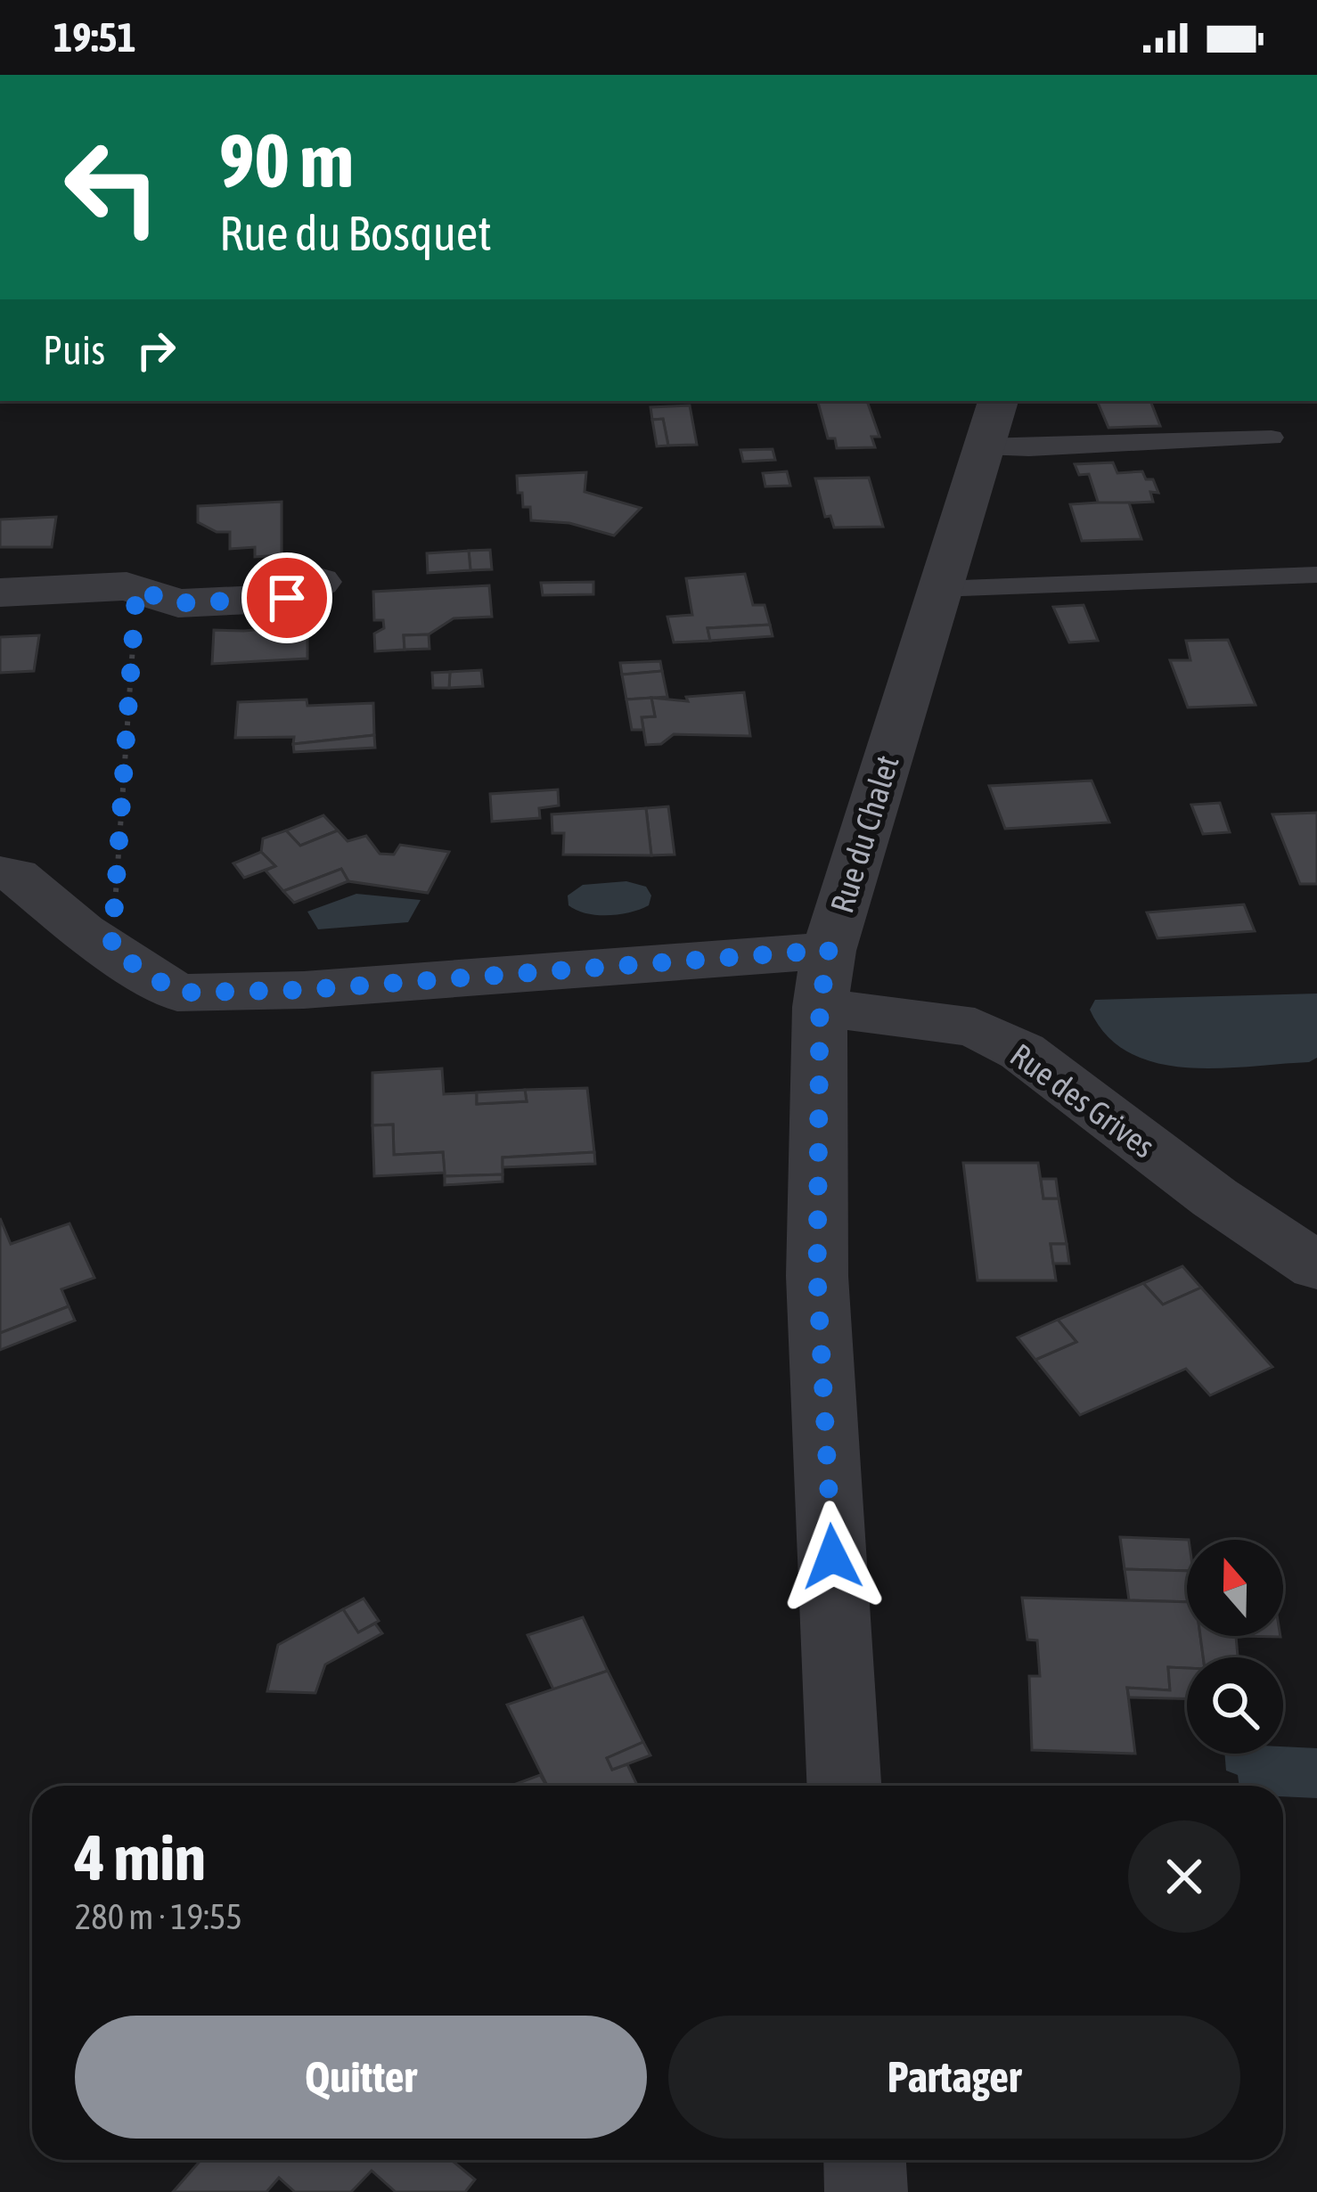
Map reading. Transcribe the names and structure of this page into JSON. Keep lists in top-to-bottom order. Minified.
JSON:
{"streets":{"street":["Rue du Chalet","Rue des Grives"]},"crossings":[["Rue du Chalet","Rue des Grives"]],"north":"top","page":{"status":"19:51","turn":["90 m","Rue du Bosquet"],"then":"Puis","heading":["4 min","280 m · 19:55"],"buttons":["Quitter","Partager"]}}
